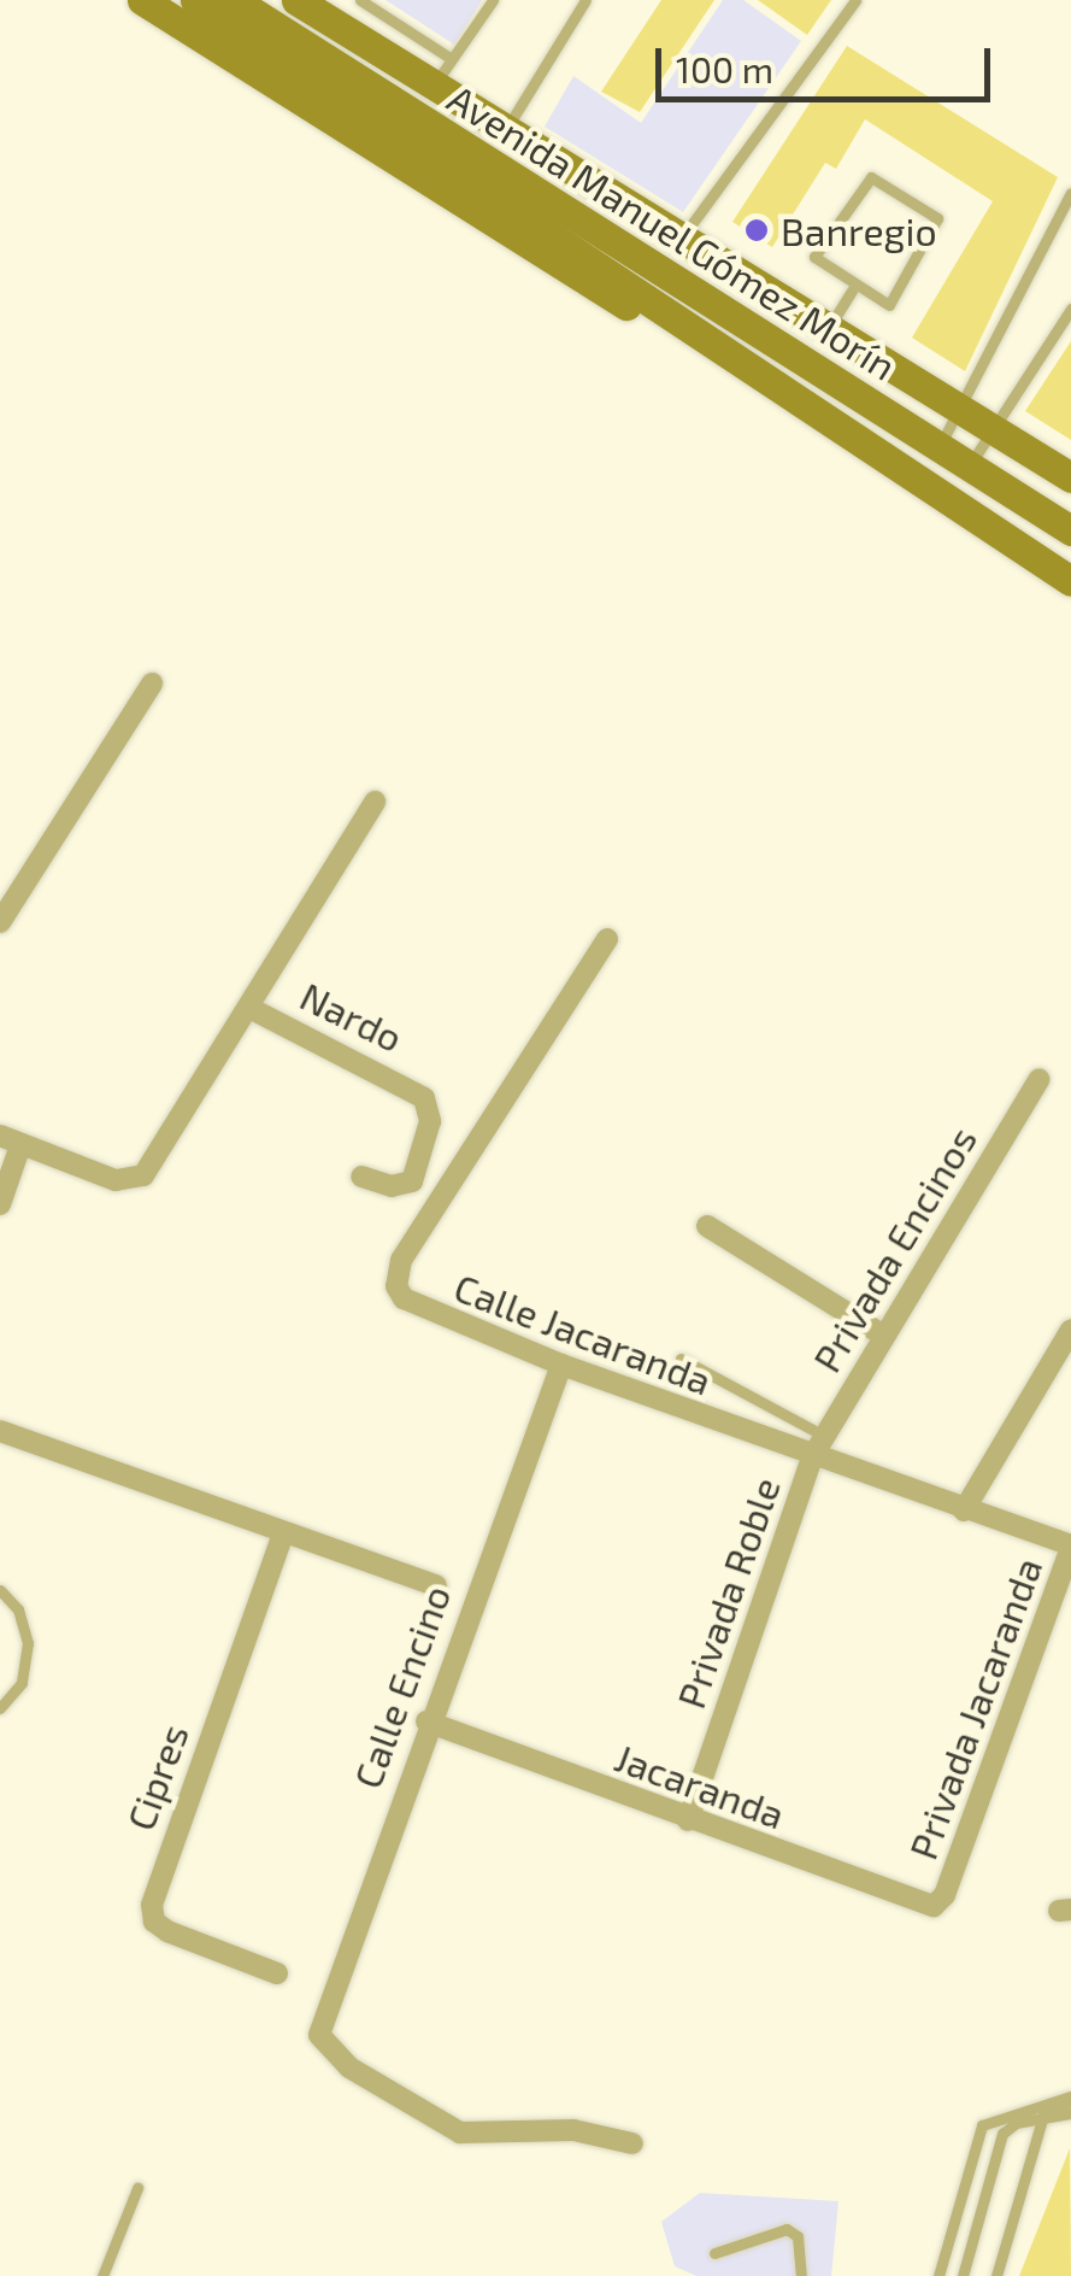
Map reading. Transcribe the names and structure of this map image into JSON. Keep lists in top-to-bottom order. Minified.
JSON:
{"streets":{"main road":["Avenida Manuel Gómez Morín"],"street":["Nardo","Privada Encinos","Calle Jacaranda","Privada Roble","Calle Encino","Privada Jacaranda","Cipres","Jacaranda"]},"crossings":[["Privada Encinos","Calle Jacaranda"],["Privada Encinos","Privada Roble"],["Calle Jacaranda","Privada Roble"],["Calle Jacaranda","Calle Encino"],["Calle Jacaranda","Privada Jacaranda"],["Privada Roble","Jacaranda"],["Calle Encino","Jacaranda"],["Privada Jacaranda","Jacaranda"]],"places":["Banregio"],"scale_bar":"100 m"}
